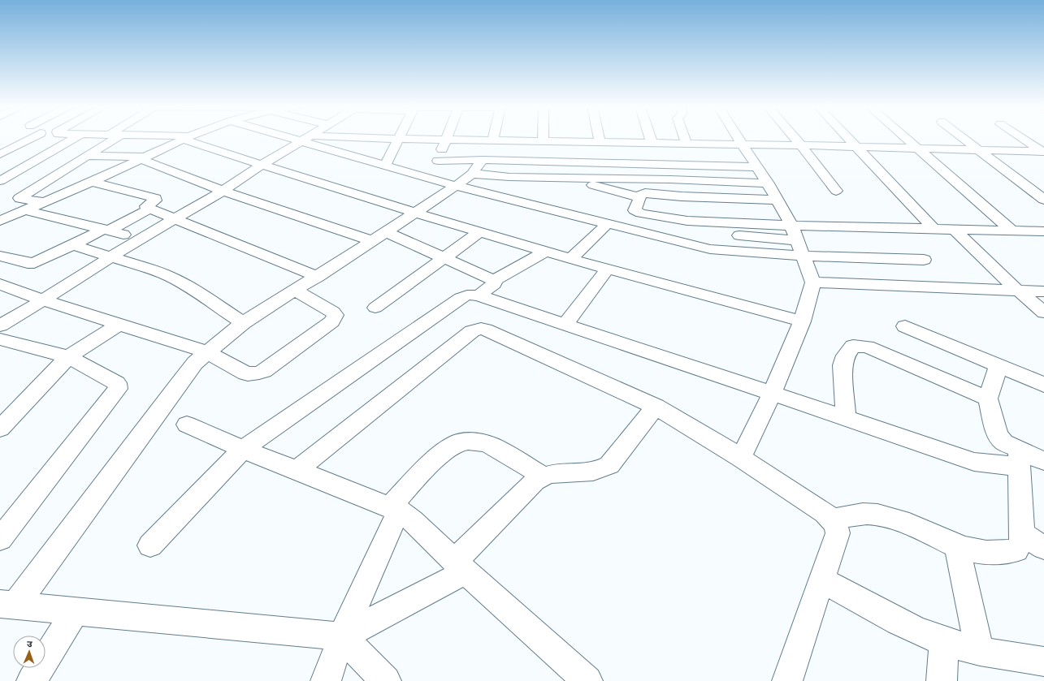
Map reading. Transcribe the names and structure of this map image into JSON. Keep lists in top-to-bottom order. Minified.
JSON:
{"north":"top"}
